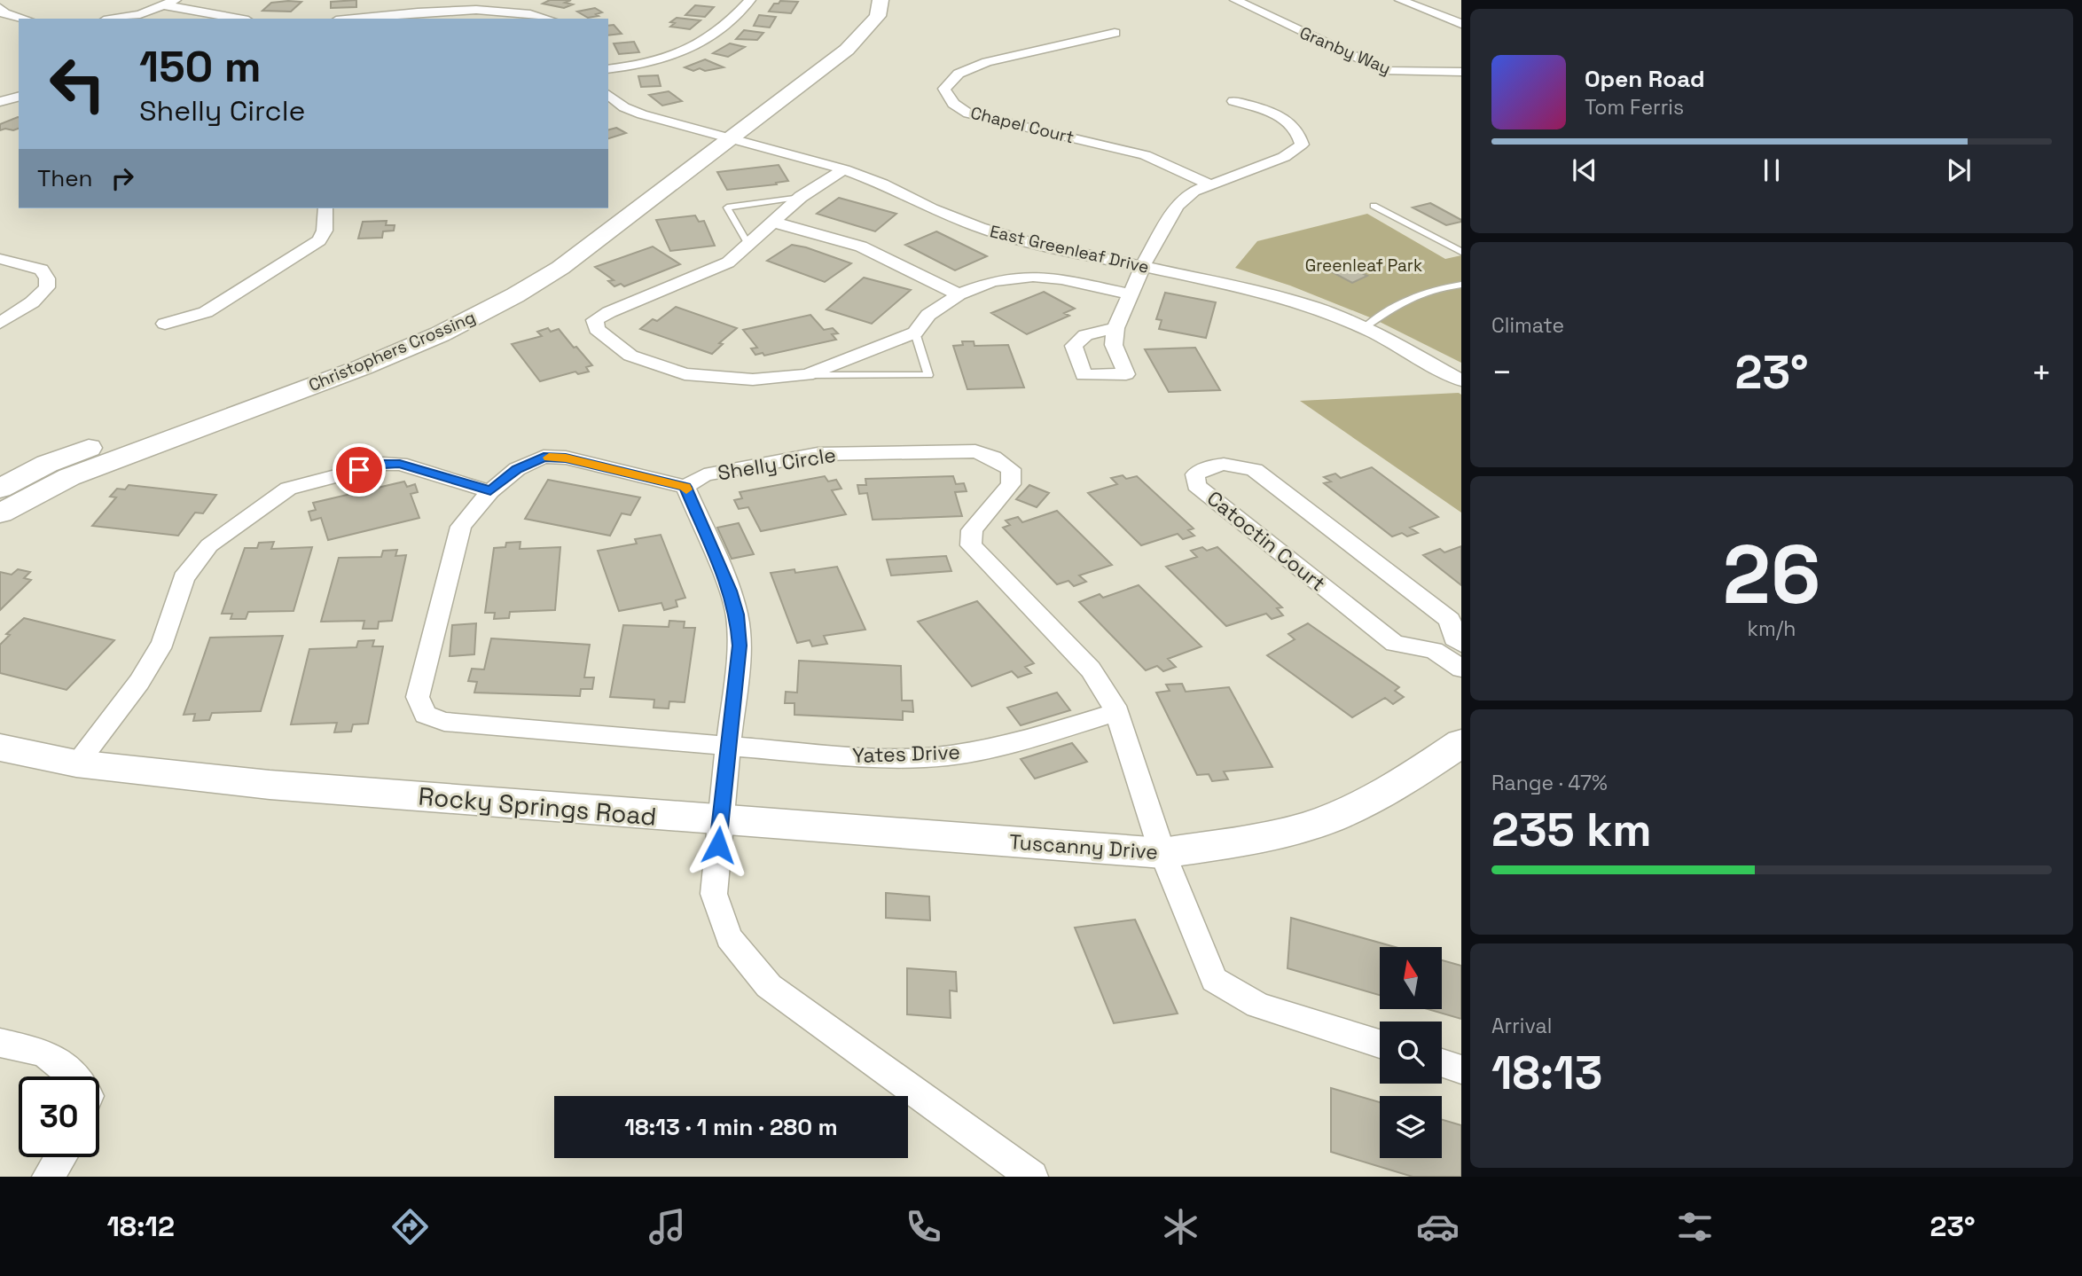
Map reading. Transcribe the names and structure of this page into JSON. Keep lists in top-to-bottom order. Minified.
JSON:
{"streets":{"street":["Granby Way","Chapel Court","East Greenleaf Drive","Christophers Crossing","Shelly Circle","Catoctin Court","Yates Drive","Rocky Springs Road","Tuscanny Drive"]},"crossings":[["East Greenleaf Drive","Christophers Crossing"],["Shelly Circle","Yates Drive"],["Rocky Springs Road","Tuscanny Drive"]],"parks":["Greenleaf Park"],"north":"top","page":{"turn":["150 m","Shelly Circle"],"song":["Open Road","Tom Ferris"],"then":"Then","tile":["Climate",["26","km/h"],["Range · 47%","235 km"],["Arrival","18:13"]],"heat":["−","23°","+"],"limit":"30","trip":"18:13 · 1 min · 280 m","tabs":["18:12","23°"]}}
